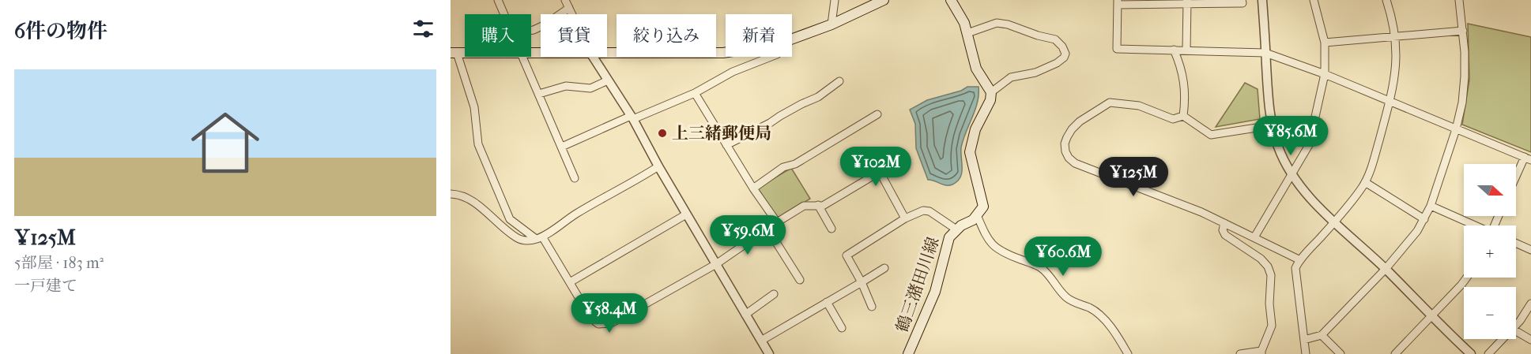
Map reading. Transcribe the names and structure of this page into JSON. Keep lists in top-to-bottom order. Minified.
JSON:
{"streets":{"main road":["鶴三潴田川線"]},"places":["上三緒郵便局"],"north":"right","page":{"heading":"6件の物件","chip":["購入","賃貸","絞り込み","新着"],"list":[{"name":"¥125M","note":"5部屋 · 183 m² · 一戸建て"}],"price":["¥85.6M","¥102M","¥125M","¥59.6M","¥60.6M","¥58.4M"],"map_buttons":["+","−"]}}
